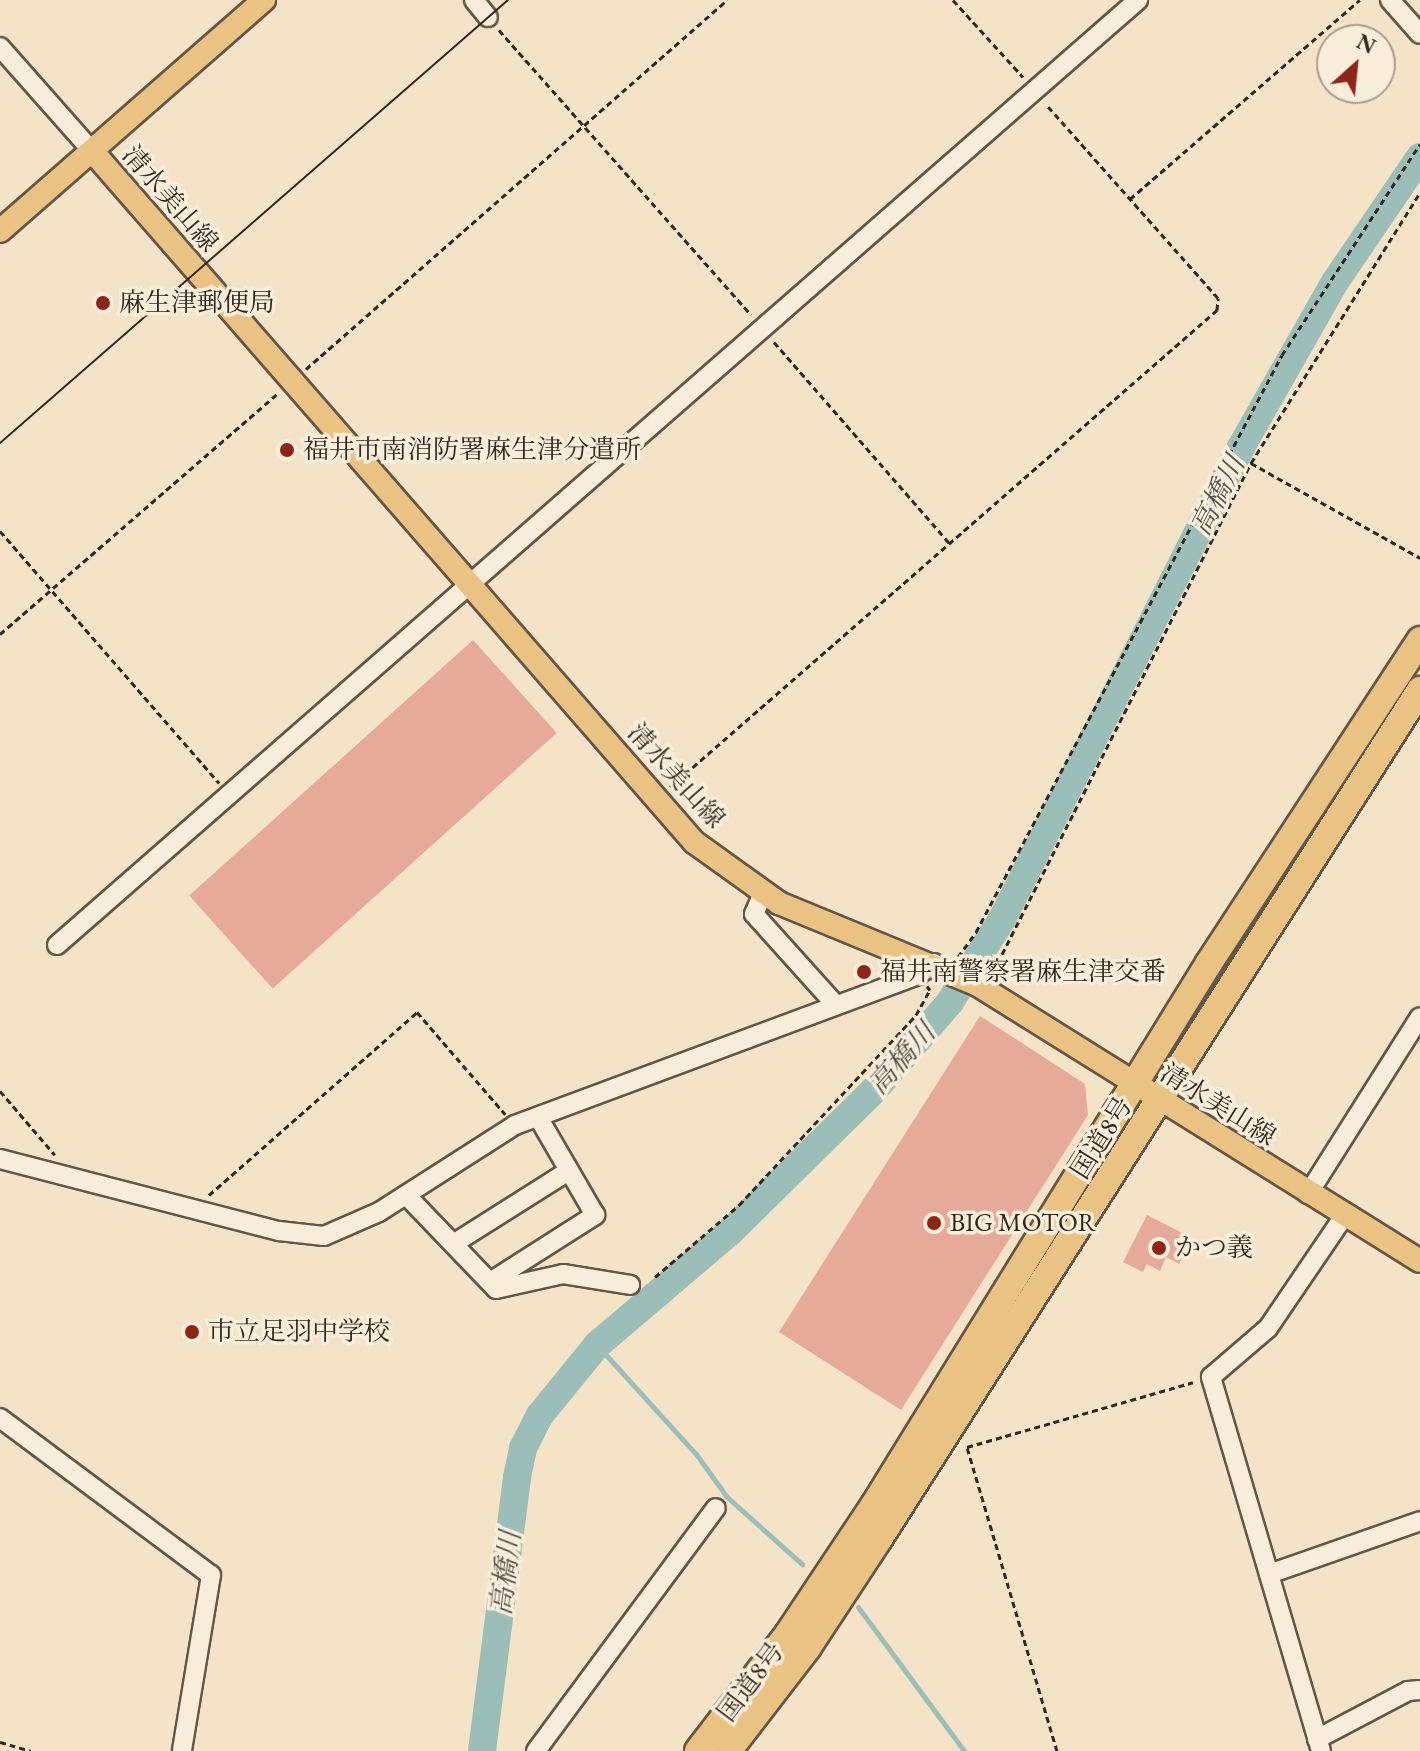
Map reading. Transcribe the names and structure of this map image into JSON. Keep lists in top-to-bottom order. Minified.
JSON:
{"streets":{"highway":["国道8号"],"main road":["清水美山線"]},"crossings":[["清水美山線","国道8号"]],"water":["高橋川"],"places":["麻生津郵便局","福井市南消防署麻生津分遣所","福井南警察署麻生津交番","BIG MOTOR","かつ義","市立足羽中学校"],"north":"top right"}
